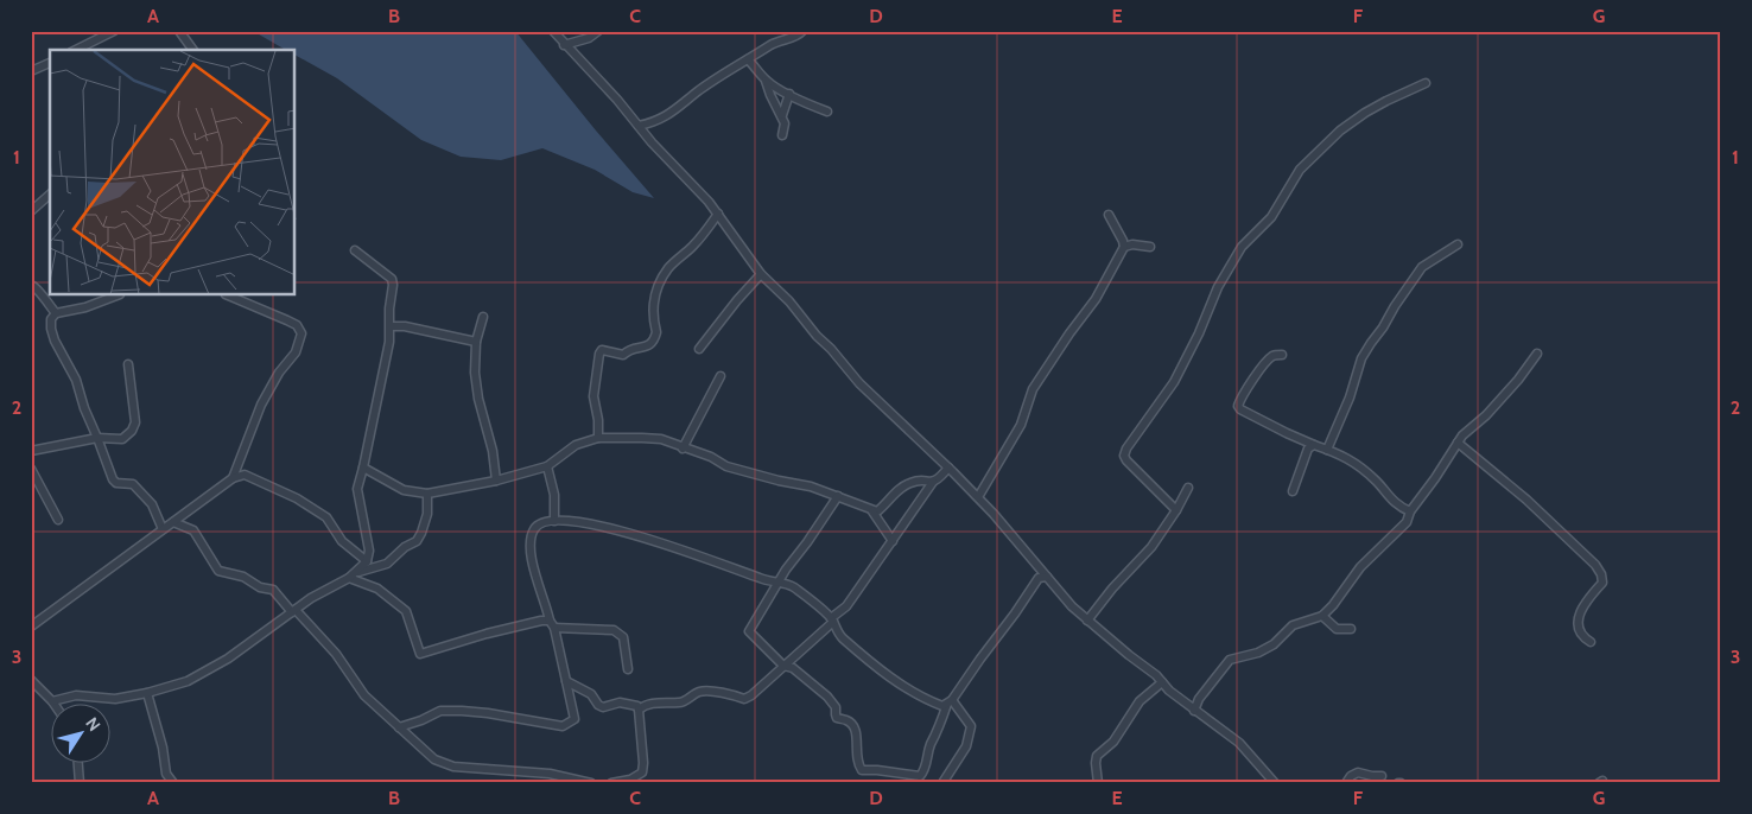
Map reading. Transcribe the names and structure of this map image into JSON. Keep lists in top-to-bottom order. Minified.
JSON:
{"north":"top right","grid":{"columns":["A","B","C","D","E","F","G"],"rows":["1","2","3"]}}
